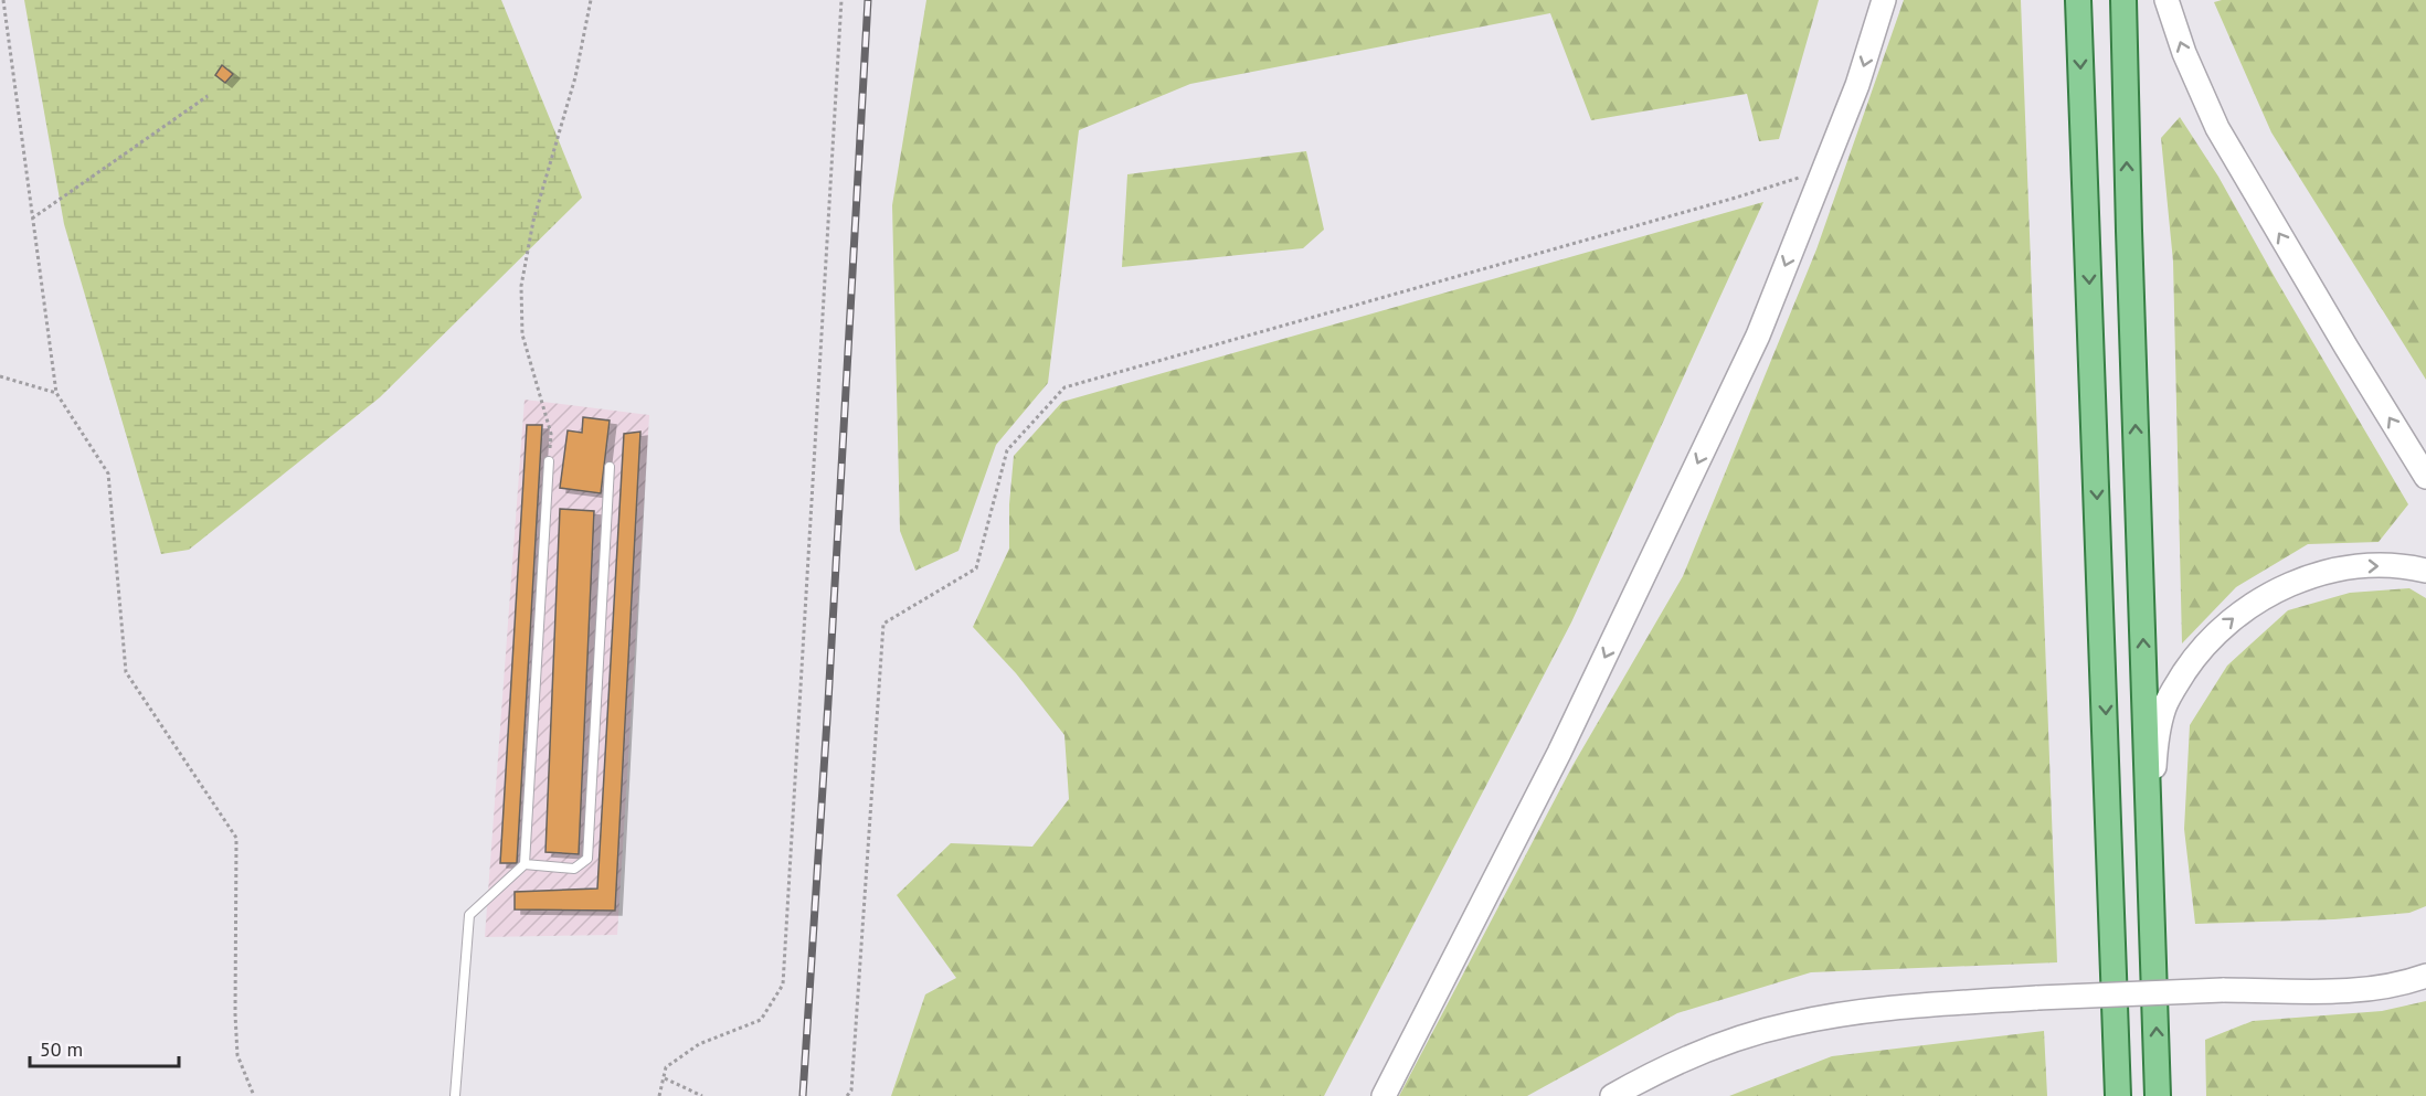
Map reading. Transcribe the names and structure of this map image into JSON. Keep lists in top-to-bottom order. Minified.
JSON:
{"scale_bar":"50 m"}
